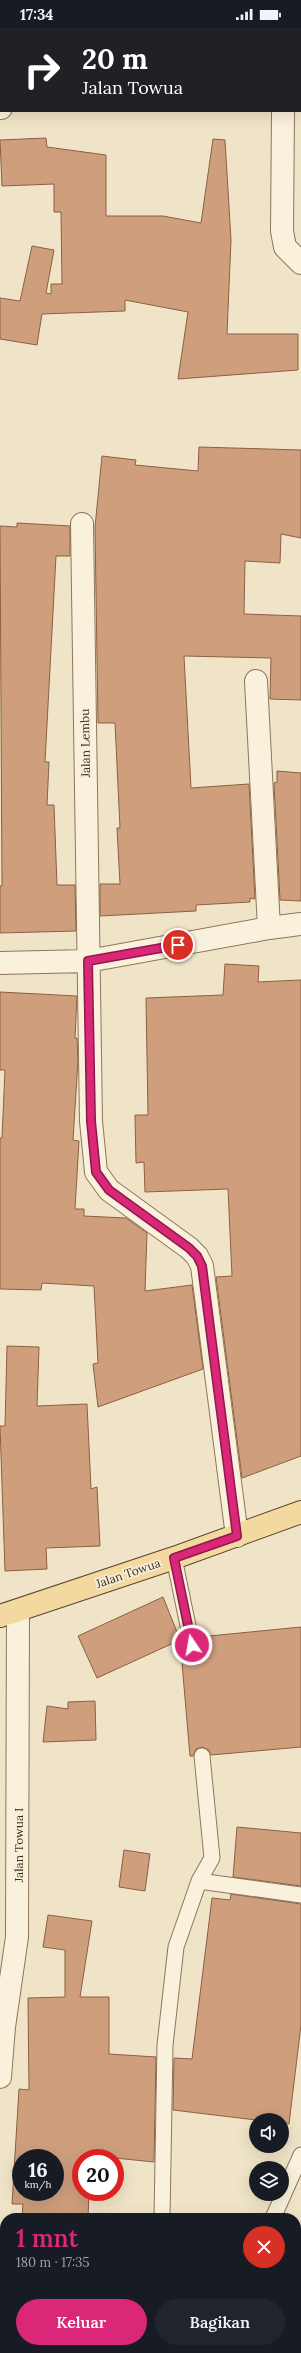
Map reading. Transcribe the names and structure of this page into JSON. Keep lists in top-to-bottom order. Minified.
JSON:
{"streets":{"main road":["Jalan Towua"],"street":["Jalan Lembu","Jalan Towua I"]},"crossings":[["Jalan Lembu","Jalan Towua"],["Jalan Towua","Jalan Towua I"]],"page":{"status":"17:34","turn":["20 m","Jalan Towua"],"speed":"16 km/h","limit":"20","heading":["1 mnt","180 m · 17:35"],"buttons":["Keluar","Bagikan"]}}
